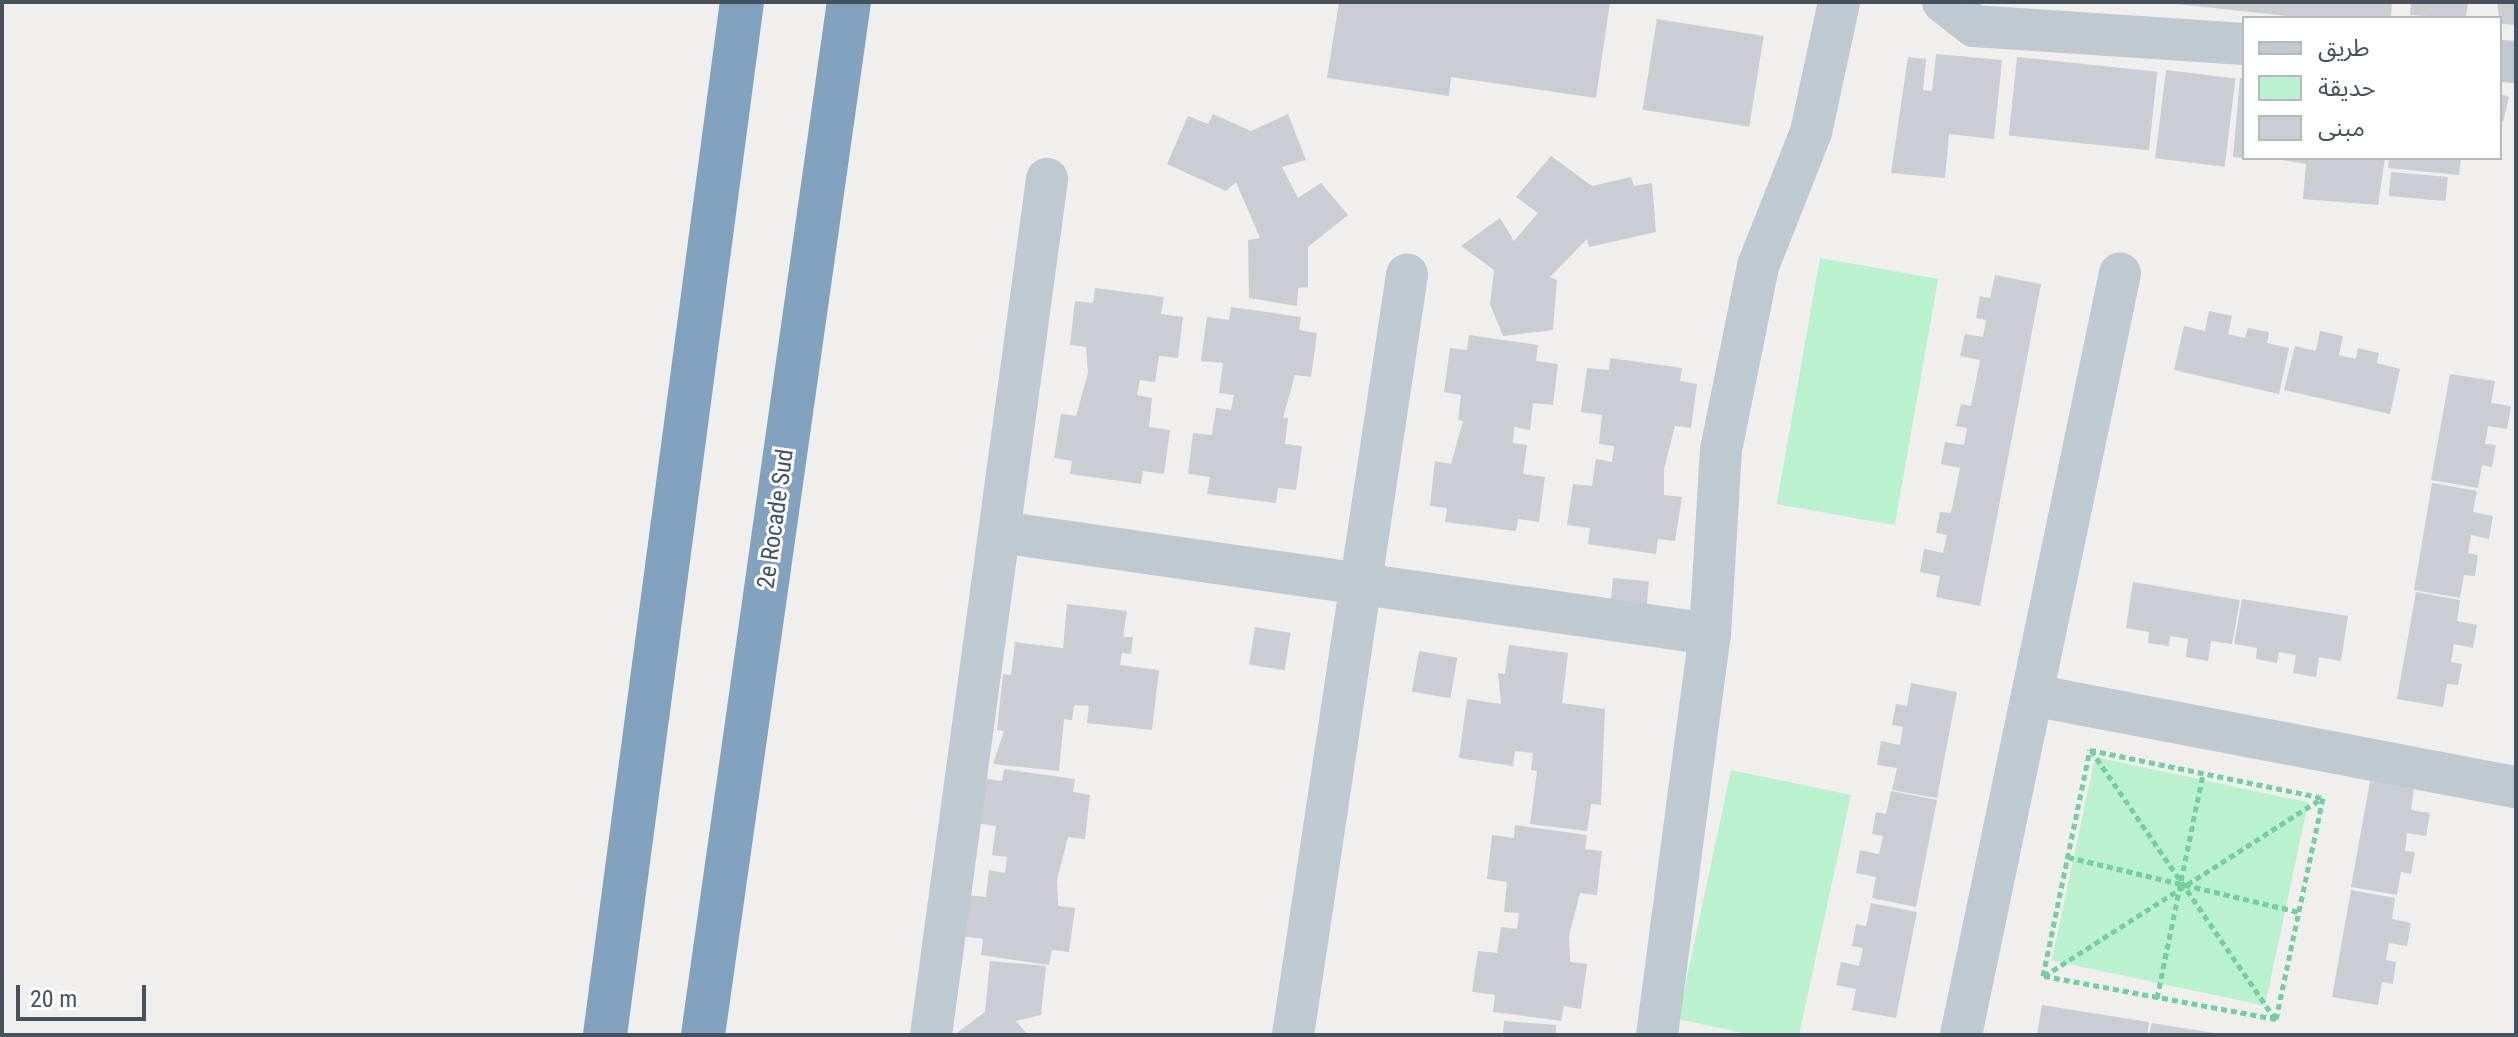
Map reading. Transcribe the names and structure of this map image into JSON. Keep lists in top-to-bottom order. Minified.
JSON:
{"streets":{"highway":["2e Rocade Sud"]},"legend":["طريق","حديقة","مبنى"],"scale_bar":"20 m"}
